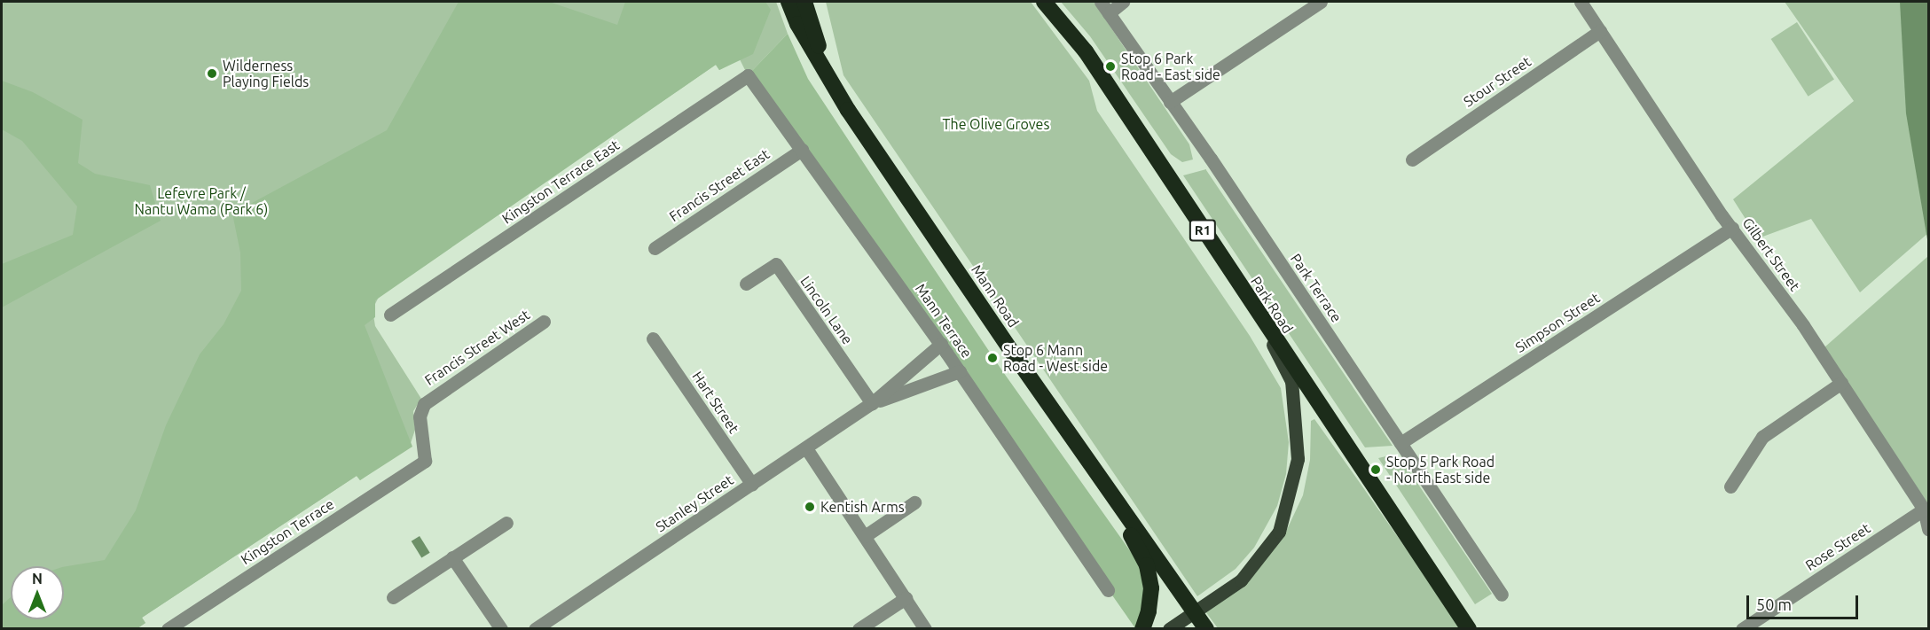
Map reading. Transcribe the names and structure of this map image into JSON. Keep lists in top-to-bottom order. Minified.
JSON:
{"streets":{"highway":["R1","Mann Road","Park Road"],"street":["Stour Street","Kingston Terrace East","Francis Street East","Gilbert Street","Park Terrace","Lincoln Lane","Mann Terrace","Simpson Street","Francis Street West","Hart Street","Stanley Street","Kingston Terrace","Rose Street"]},"crossings":[["Stour Street","Gilbert Street"],["Kingston Terrace East","Mann Terrace"],["Francis Street East","Mann Terrace"],["Gilbert Street","Simpson Street"],["Gilbert Street","Rose Street"],["Park Terrace","Simpson Street"],["Lincoln Lane","Stanley Street"],["Mann Terrace","Stanley Street"],["Francis Street West","Kingston Terrace"],["Hart Street","Stanley Street"]],"parks":["The Olive Groves","Lefevre Park / Nantu Wama (Park 6)"],"places":["Stop 6 Park Road - East side","Wilderness Playing Fields","Stop 6 Mann Road - West side","Stop 5 Park Road - North East side","Kentish Arms"],"scale_bar":"50 m","north":"top"}
